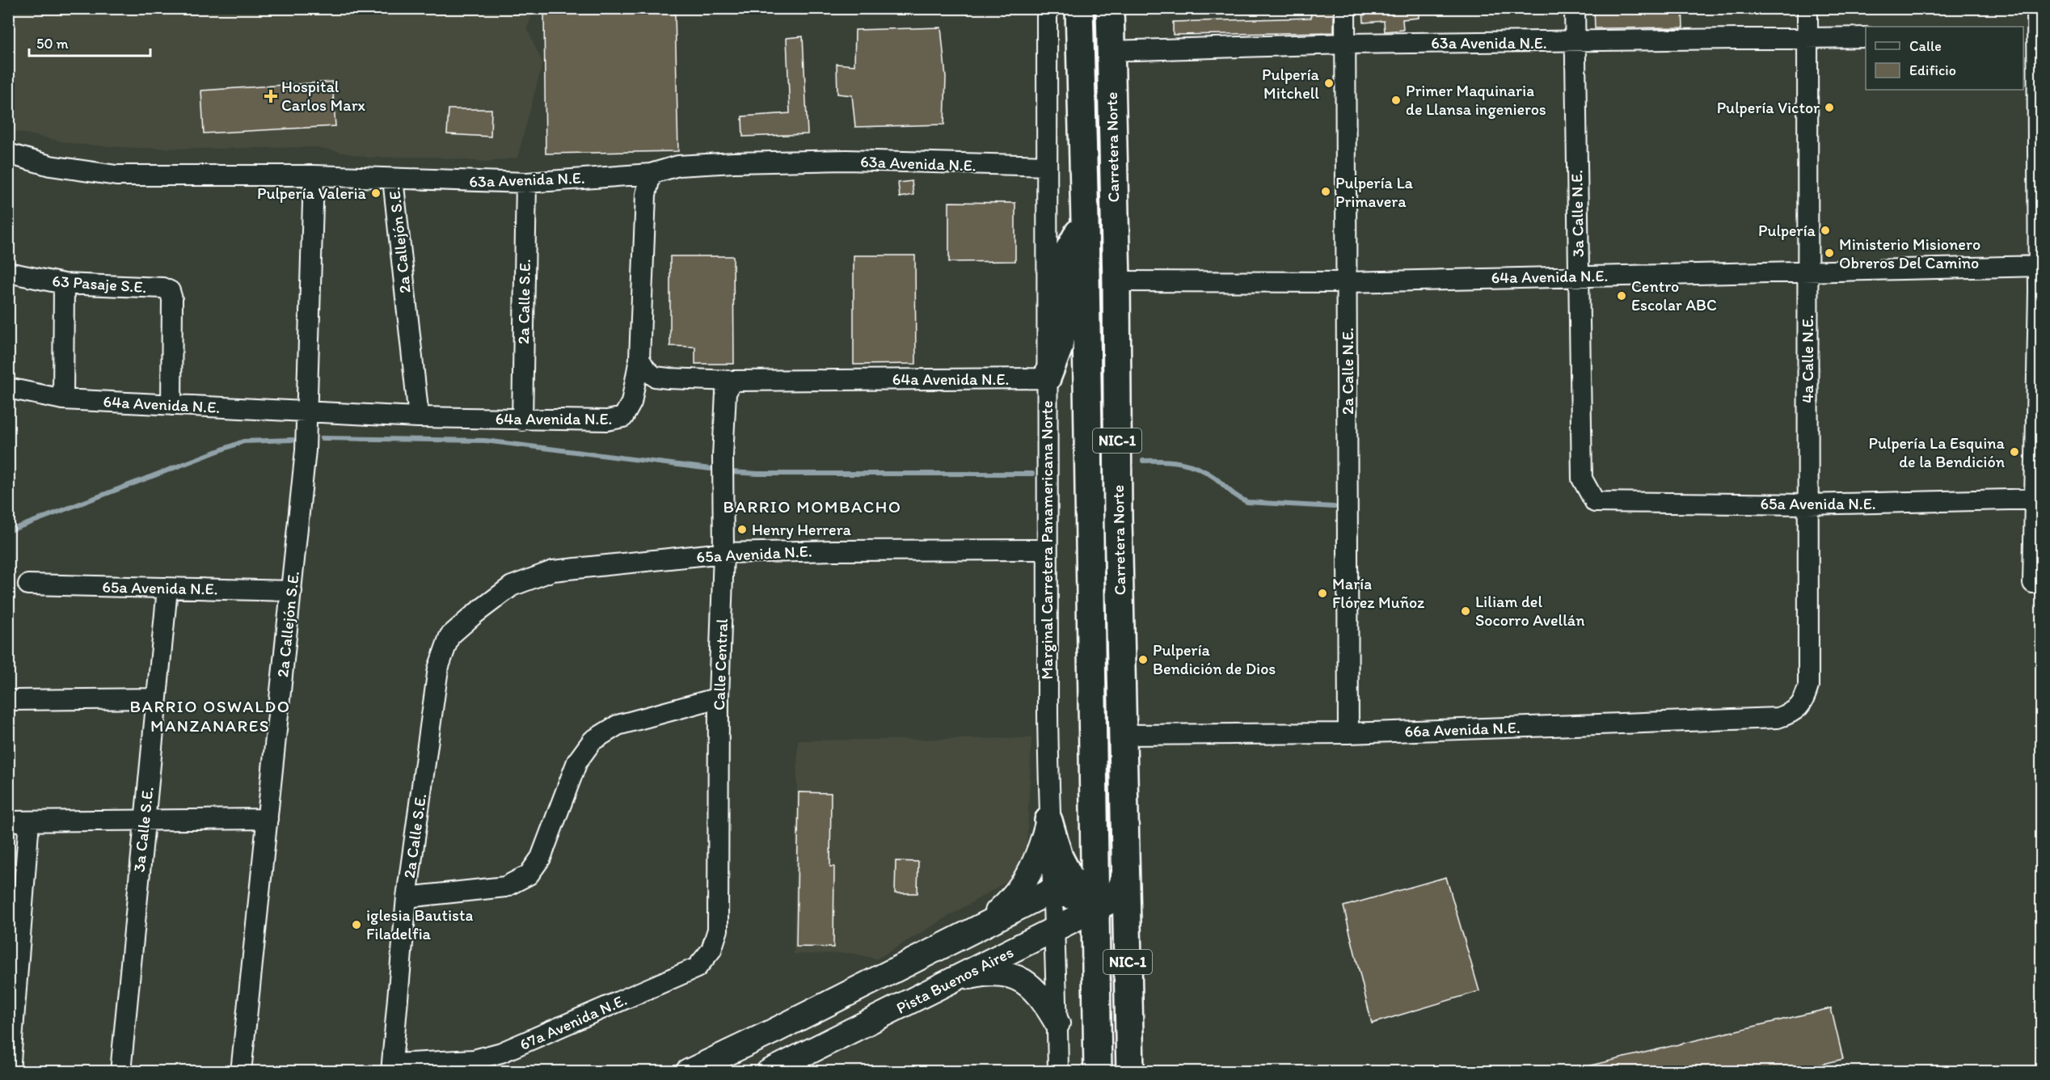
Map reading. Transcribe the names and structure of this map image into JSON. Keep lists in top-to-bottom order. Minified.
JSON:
{"streets":{"highway":["Carretera Norte","NIC-1"],"main road":["Pista Buenos Aires"],"street":["63a Avenida N.E.","3a Calle N.E.","2a Callejón S.E.","64a Avenida N.E.","63 Pasaje S.E.","2a Calle S.E.","4a Calle N.E.","2a Calle N.E.","65a Avenida N.E.","Marginal Carretera Panamericana Norte","Calle Central","66a Avenida N.E.","3a Calle S.E.","67a Avenida N.E."]},"crossings":[["63a Avenida N.E.","Carretera Norte"],["63a Avenida N.E.","3a Calle N.E."],["63a Avenida N.E.","2a Callejón S.E."],["63a Avenida N.E.","2a Calle S.E."],["63a Avenida N.E.","4a Calle N.E."],["63a Avenida N.E.","2a Calle N.E."],["63a Avenida N.E.","Marginal Carretera Panamericana Norte"],["Carretera Norte","64a Avenida N.E."],["Carretera Norte","66a Avenida N.E."],["Carretera Norte","Pista Buenos Aires"],["3a Calle N.E.","64a Avenida N.E."],["3a Calle N.E.","65a Avenida N.E."],["2a Callejón S.E.","64a Avenida N.E."],["2a Callejón S.E.","65a Avenida N.E."],["64a Avenida N.E.","63 Pasaje S.E."],["64a Avenida N.E.","2a Calle S.E."],["64a Avenida N.E.","4a Calle N.E."],["64a Avenida N.E.","2a Calle N.E."],["64a Avenida N.E.","Marginal Carretera Panamericana Norte"],["64a Avenida N.E.","Calle Central"],["2a Calle S.E.","65a Avenida N.E."],["2a Calle S.E.","67a Avenida N.E."],["4a Calle N.E.","65a Avenida N.E."],["4a Calle N.E.","66a Avenida N.E."],["2a Calle N.E.","66a Avenida N.E."],["65a Avenida N.E.","Marginal Carretera Panamericana Norte"],["65a Avenida N.E.","Calle Central"],["65a Avenida N.E.","3a Calle S.E."],["Marginal Carretera Panamericana Norte","Pista Buenos Aires"],["Calle Central","67a Avenida N.E."]],"districts":["BARRIO MOMBACHO","BARRIO OSWALDO MANZANARES"],"places":{"other":["Pulpería Mitchell","Primer Maquinaria de Llansa ingenieros","Pulpería Victor","Pulpería La Primavera","Pulpería Valeria","Pulpería","Ministerio Misionero Obreros Del Camino","Centro Escolar ABC","Pulpería La Esquina de la Bendición","Henry Herrera","María Flórez Muñoz","Liliam del Socorro Avellán","Pulpería Bendición de Dios","iglesia Bautista Filadelfia"],"health":["Hospital Carlos Marx"]},"legend":["Calle","Edificio"],"scale_bar":"50 m"}
